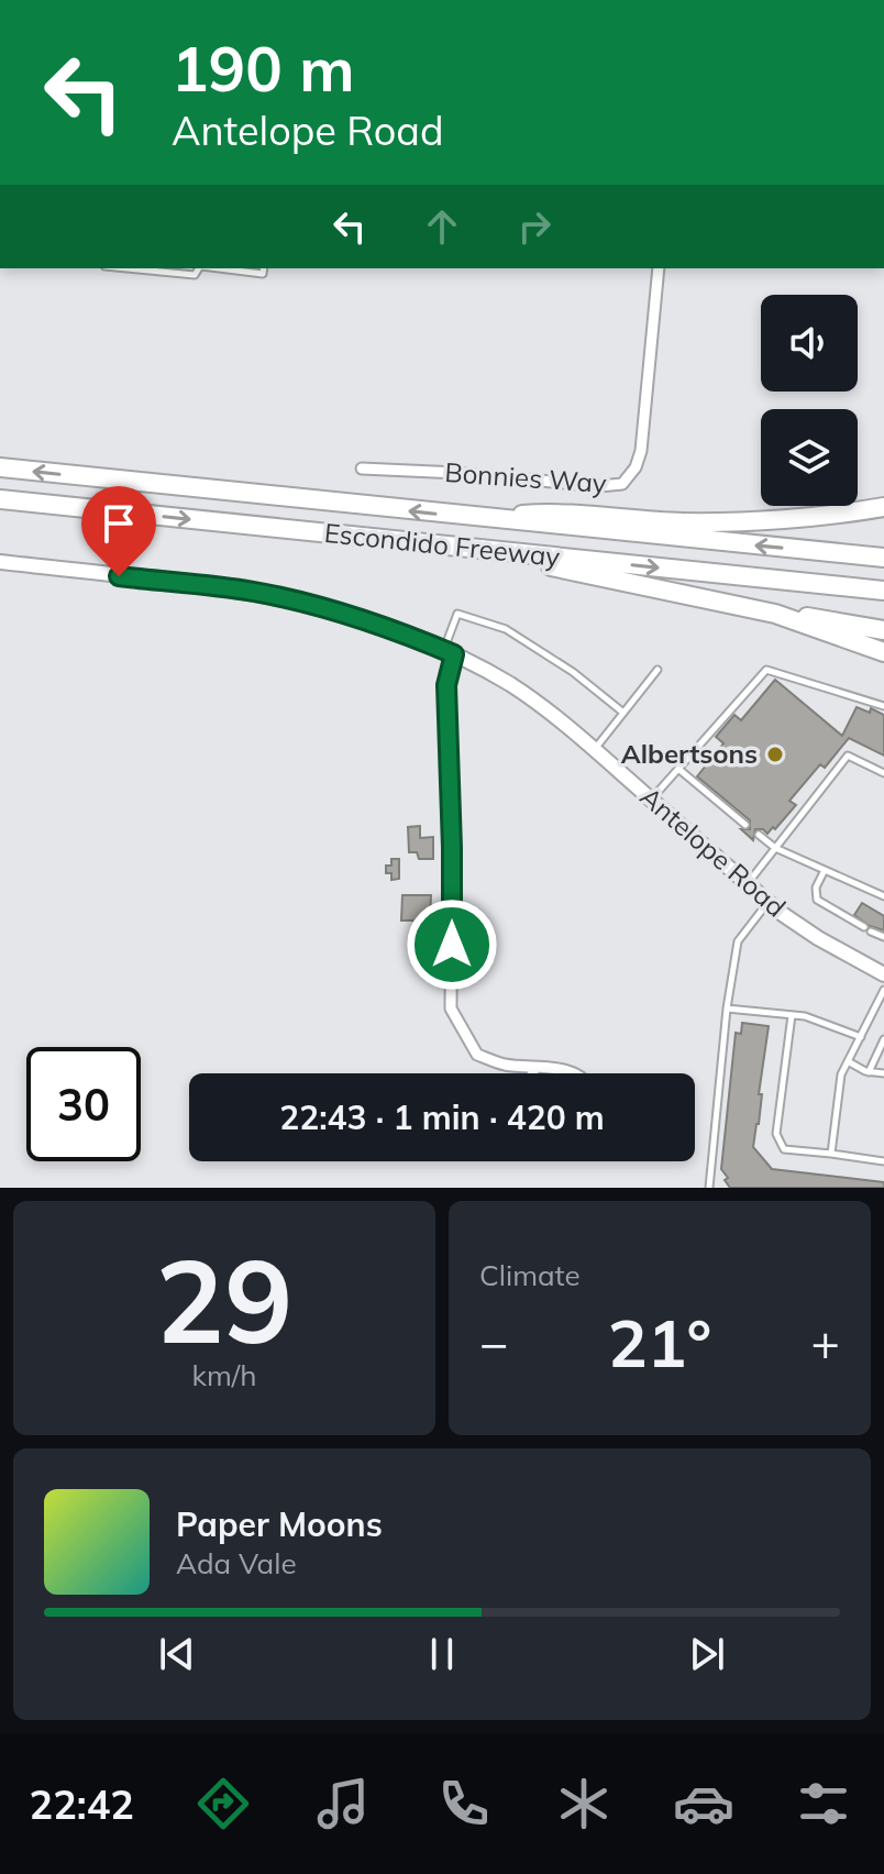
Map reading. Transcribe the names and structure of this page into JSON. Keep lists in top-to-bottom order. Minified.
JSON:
{"streets":{"highway":["Escondido Freeway"],"main road":["Antelope Road"],"street":["Bonnies Way"]},"places":["Albertsons"],"page":{"turn":["190 m","Antelope Road"],"limit":"30","trip":"22:43 · 1 min · 420 m","tile":[["29","km/h"],"Climate"],"heat":["−","21°","+"],"song":["Paper Moons","Ada Vale"],"tabs":"22:42"}}
